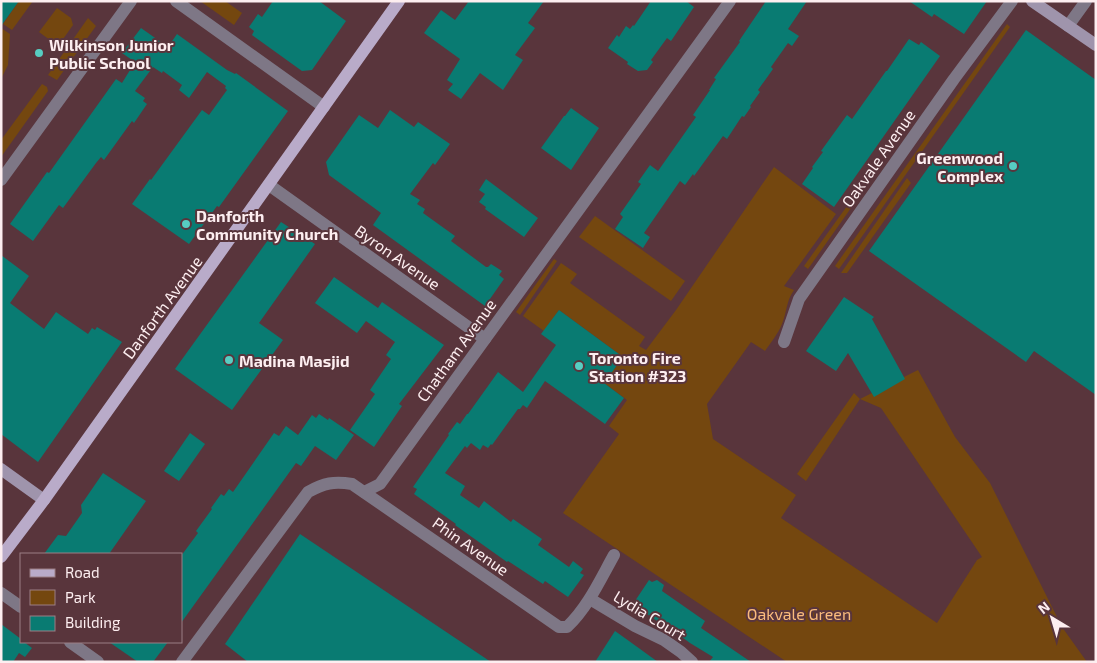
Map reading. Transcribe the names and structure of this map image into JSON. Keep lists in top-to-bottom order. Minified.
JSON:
{"streets":{"main road":["Danforth Avenue"],"street":["Oakvale Avenue","Byron Avenue","Chatham Avenue","Phin Avenue","Lydia Court"]},"crossings":[["Byron Avenue","Danforth Avenue"],["Byron Avenue","Chatham Avenue"],["Chatham Avenue","Phin Avenue"],["Phin Avenue","Lydia Court"]],"parks":["Oakvale Green"],"places":["Wilkinson Junior Public School","Greenwood Complex","Danforth Community Church","Madina Masjid","Toronto Fire Station #323"],"legend":["Road","Park","Building"],"north":"top left"}
